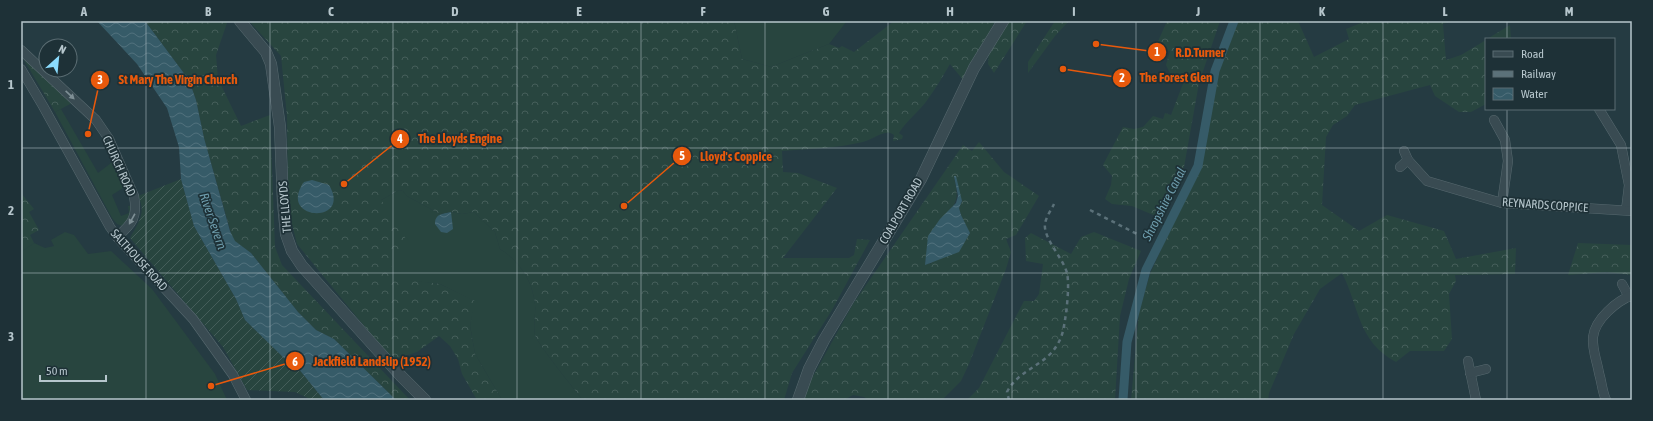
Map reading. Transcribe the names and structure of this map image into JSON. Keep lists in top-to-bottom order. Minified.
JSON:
{"streets":{"street":["CHURCH ROAD","REYNARDS COPPICE","THE LLOYDS","COALPORT ROAD","SALTHOUSE ROAD"]},"crossings":[["CHURCH ROAD","SALTHOUSE ROAD"]],"one_way":["CHURCH ROAD"],"water":["Shropshire Canal","River Severn"],"places":["R.D.Turner","The Forest Glen","St Mary The Virgin Church","The Lloyds Engine","Lloyd's Coppice","Jackfield Landslip (1952)"],"legend":["Road","Railway","Water"],"scale_bar":"50 m","north":"top right","grid":{"columns":["A","B","C","D","E","F","G","H","I","J","K","L","M"],"rows":["1","2","3"]}}
